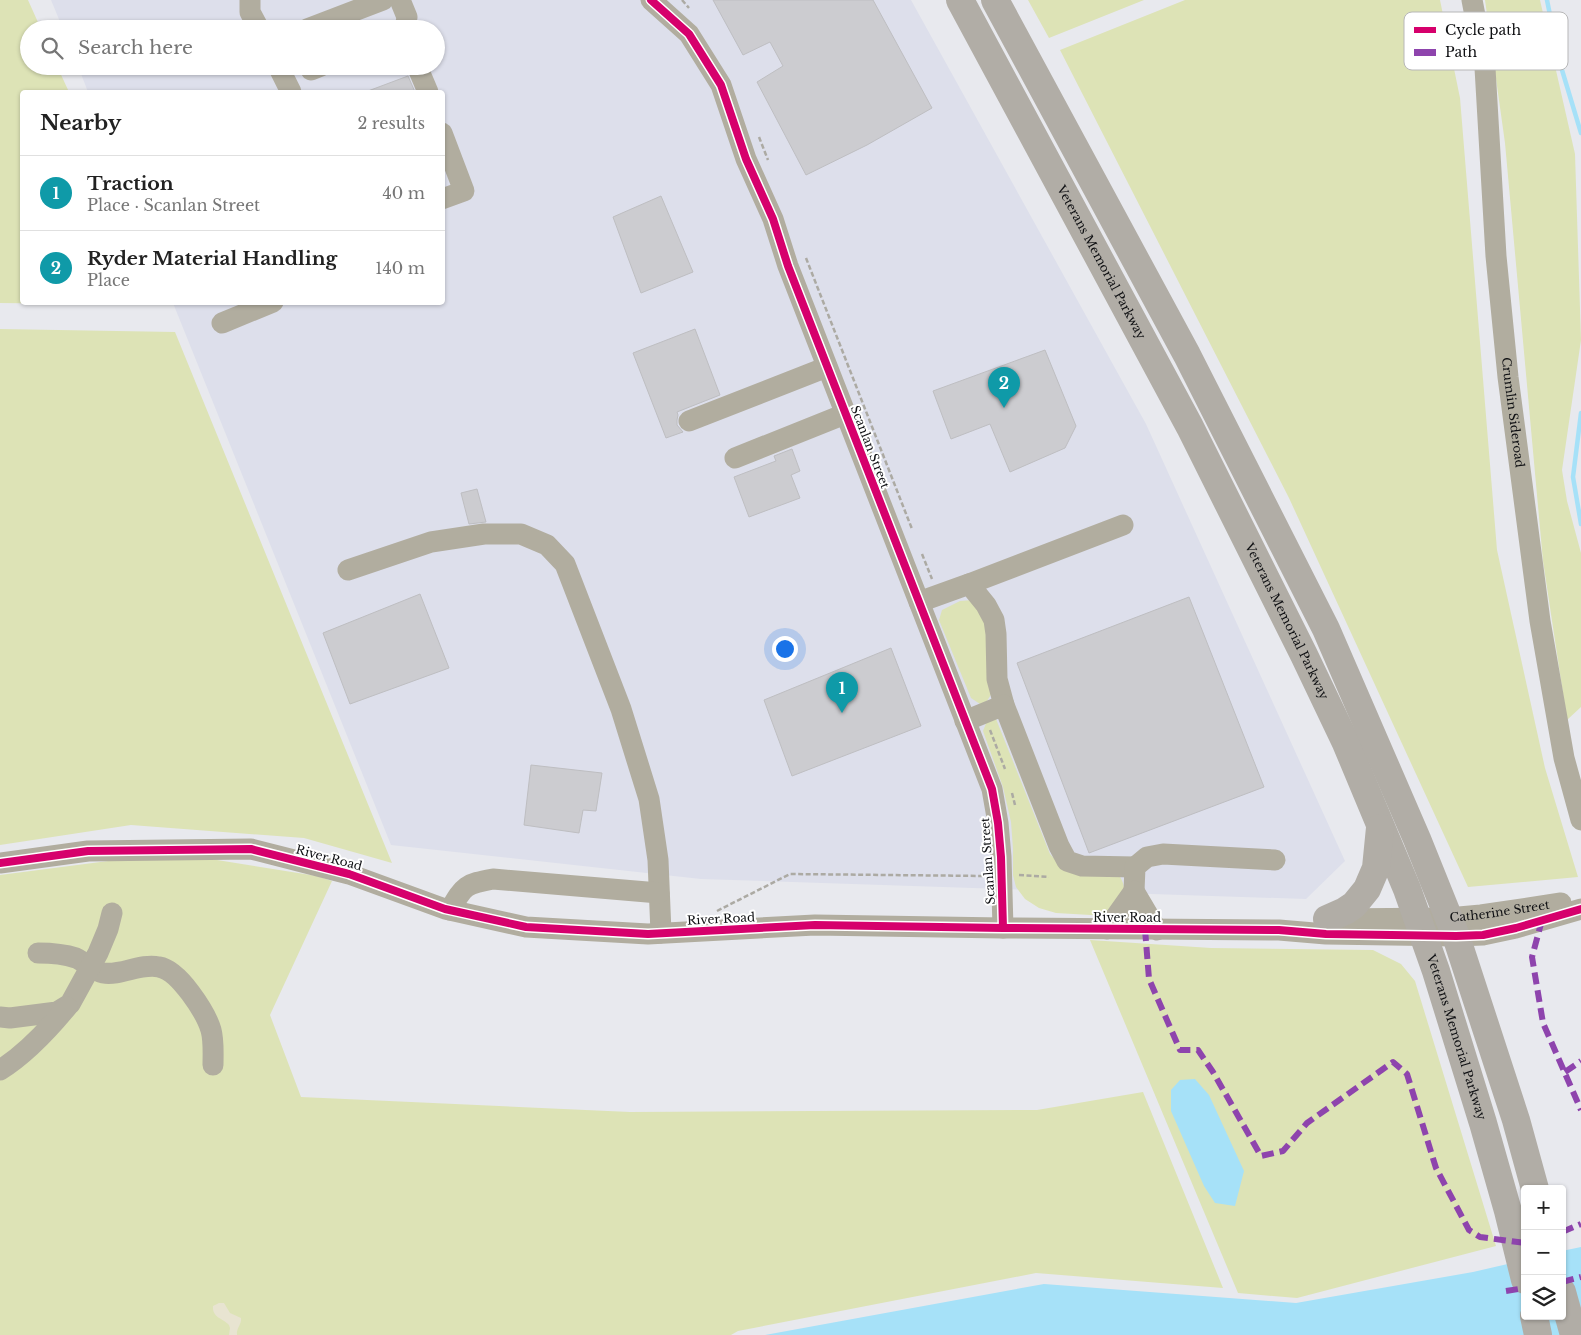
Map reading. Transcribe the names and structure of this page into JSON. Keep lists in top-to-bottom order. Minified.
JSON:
{"streets":{"highway":["Veterans Memorial Parkway"],"street":["Crumlin Sideroad","Scanlan Street","River Road","Catherine Street"]},"crossings":[["Veterans Memorial Parkway","River Road"],["Scanlan Street","River Road"],["River Road","Catherine Street"]],"legend":["Cycle path","Path"],"page":{"search":"Search here","heading":["Nearby","2 results"],"list":[{"mark":"1","name":"Traction","note":"Place · Scanlan Street","value":"40 m"},{"mark":"2","name":"Ryder Material Handling","note":"Place","value":"140 m"}],"pins":["2","1"],"map_buttons":["+","−"]}}
